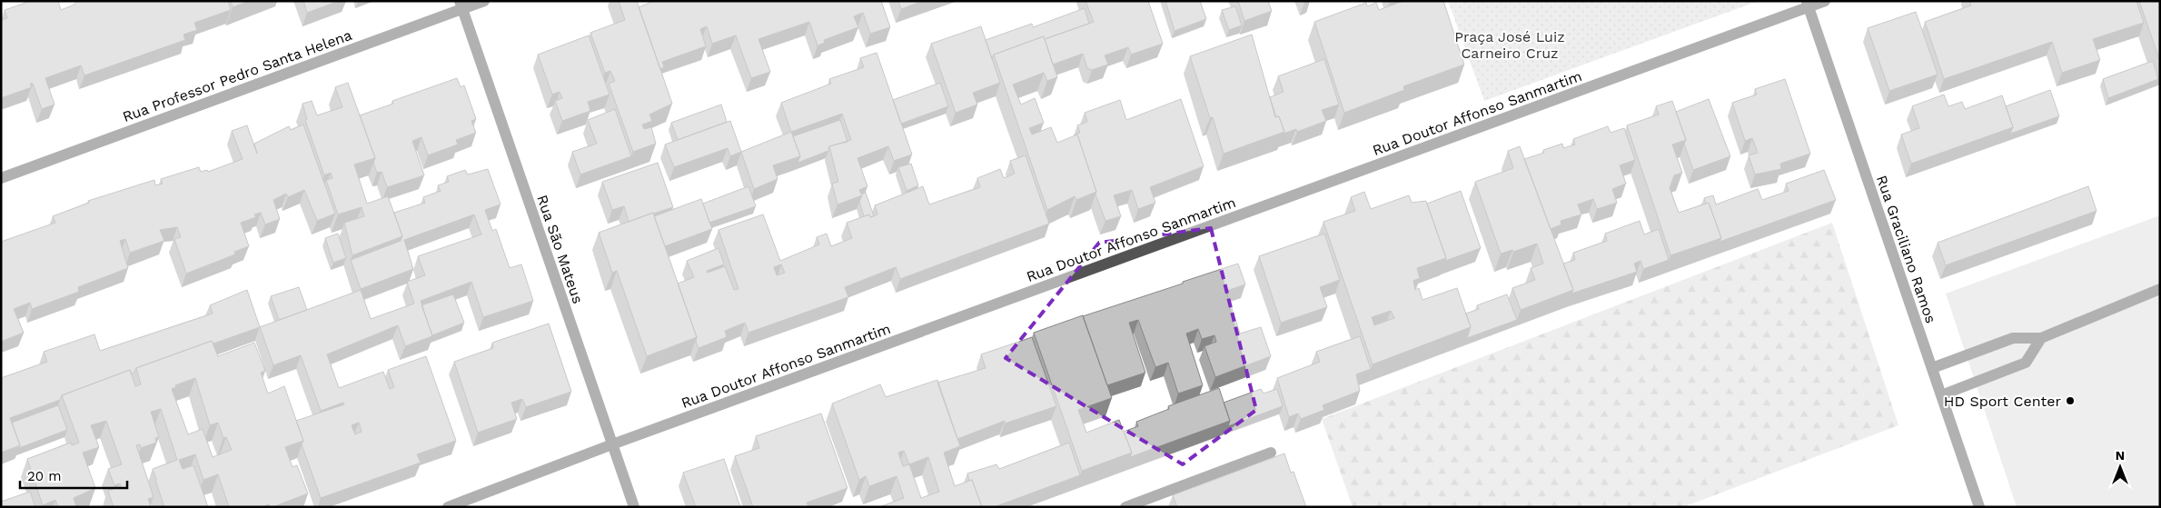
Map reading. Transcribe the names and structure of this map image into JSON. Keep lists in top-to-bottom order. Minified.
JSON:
{"streets":{"street":["Rua Professor Pedro Santa Helena","Rua Doutor Affonso Sanmartim","Rua São Mateus","Rua Graciliano Ramos"]},"crossings":[["Rua Professor Pedro Santa Helena","Rua São Mateus"],["Rua Doutor Affonso Sanmartim","Rua São Mateus"],["Rua Doutor Affonso Sanmartim","Rua Graciliano Ramos"]],"parks":["Praça José Luiz Carneiro Cruz"],"places":["HD Sport Center"],"scale_bar":"20 m","north":"top"}
